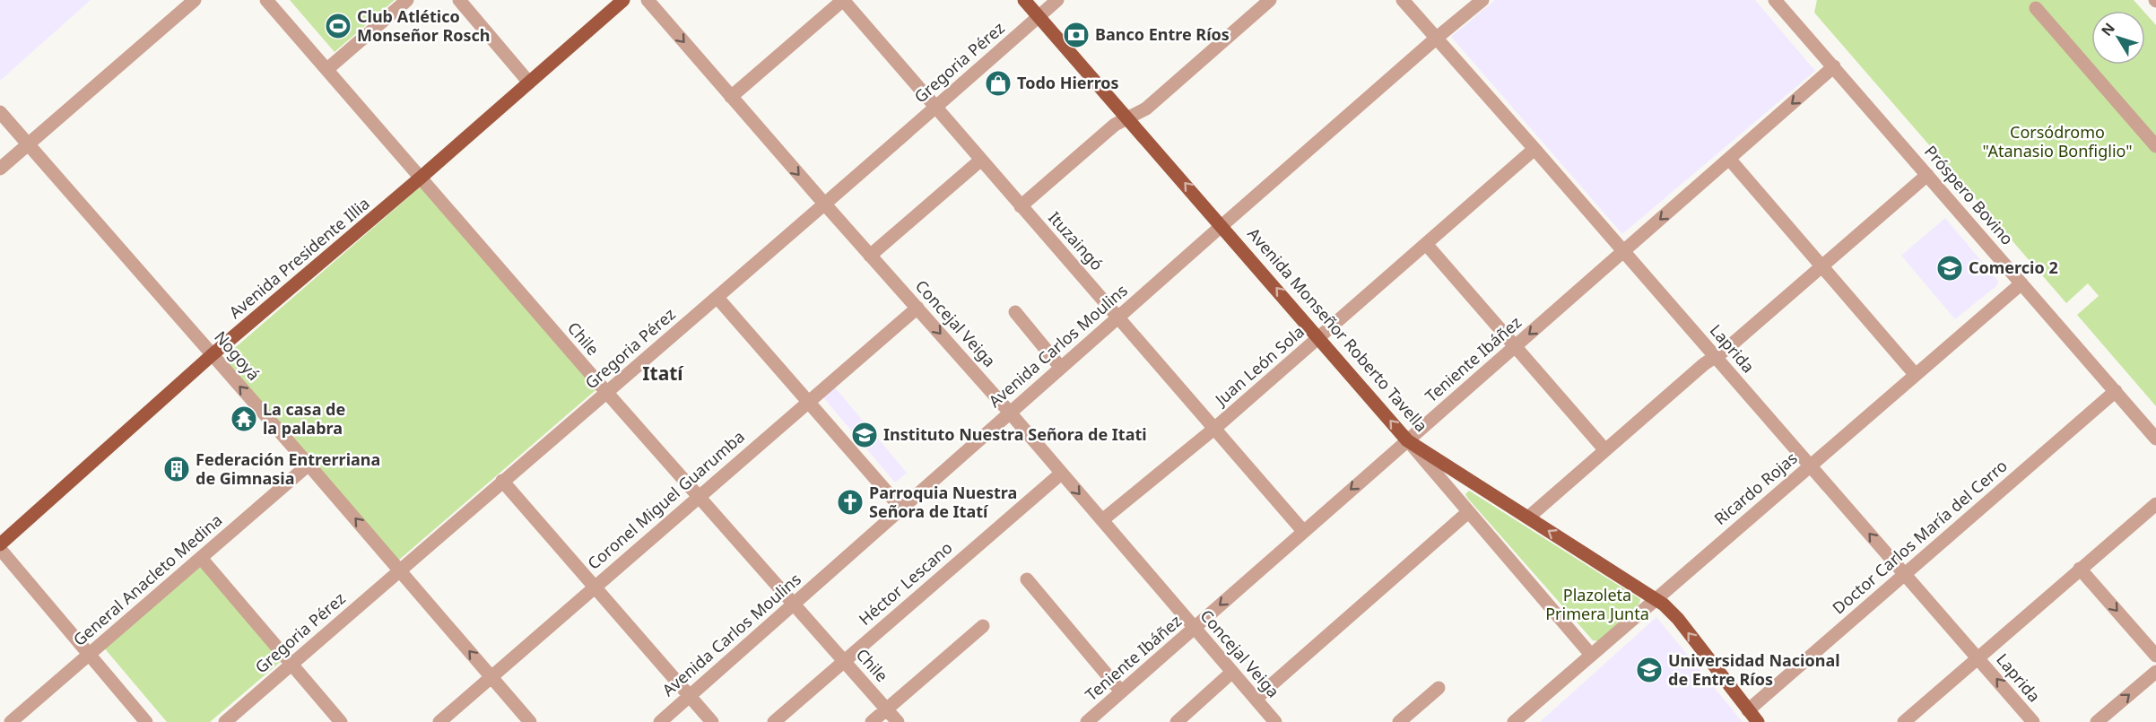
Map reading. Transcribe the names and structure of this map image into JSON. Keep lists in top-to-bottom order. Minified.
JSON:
{"streets":{"main road":["Avenida Presidente Illia","Avenida Monseñor Roberto Tavella"],"street":["Gregoria Pérez","Próspero Bovino","Ituzaingó","Concejal Veiga","Chile","Avenida Carlos Moulins","Laprida","Nogoyá","Teniente Ibáñez","Juan León Sola","Ricardo Rojas","Coronel Miguel Guarumba","Doctor Carlos María del Cerro","General Anacleto Medina","Héctor Lescano"]},"crossings":[["Gregoria Pérez","Ituzaingó"],["Gregoria Pérez","Concejal Veiga"],["Gregoria Pérez","Avenida Monseñor Roberto Tavella"],["Gregoria Pérez","Chile"],["Gregoria Pérez","Nogoyá"],["Próspero Bovino","Teniente Ibáñez"],["Próspero Bovino","Ricardo Rojas"],["Próspero Bovino","Doctor Carlos María del Cerro"],["Ituzaingó","Avenida Carlos Moulins"],["Ituzaingó","Teniente Ibáñez"],["Ituzaingó","Juan León Sola"],["Avenida Presidente Illia","Chile"],["Avenida Presidente Illia","Nogoyá"],["Concejal Veiga","Avenida Carlos Moulins"],["Concejal Veiga","Teniente Ibáñez"],["Concejal Veiga","Juan León Sola"],["Concejal Veiga","Coronel Miguel Guarumba"],["Concejal Veiga","Héctor Lescano"],["Avenida Monseñor Roberto Tavella","Avenida Carlos Moulins"],["Avenida Monseñor Roberto Tavella","Teniente Ibáñez"],["Avenida Monseñor Roberto Tavella","Juan León Sola"],["Avenida Monseñor Roberto Tavella","Ricardo Rojas"],["Avenida Monseñor Roberto Tavella","Doctor Carlos María del Cerro"],["Chile","Avenida Carlos Moulins"],["Chile","Coronel Miguel Guarumba"],["Chile","Héctor Lescano"],["Avenida Carlos Moulins","Laprida"],["Laprida","Teniente Ibáñez"],["Laprida","Juan León Sola"],["Laprida","Ricardo Rojas"],["Laprida","Doctor Carlos María del Cerro"],["Nogoyá","Coronel Miguel Guarumba"],["Nogoyá","General Anacleto Medina"]],"one_way":["Concejal Veiga","Avenida Monseñor Roberto Tavella","Nogoyá"],"districts":["Itatí"],"parks":["Corsódromo \"Atanasio Bonfiglio\"","Plazoleta Primera Junta"],"places":{"sports":["Club Atlético Monseñor Rosch"],"bank":["Banco Entre Ríos"],"shop":["Todo Hierros"],"school or university":["Comercio 2","Instituto Nuestra Señora de Itati","Universidad Nacional de Entre Ríos"],"temple":["La casa de la palabra"],"building":["Federación Entrerriana de Gimnasia"],"church":["Parroquia Nuestra Señora de Itatí"]},"north":"top left"}
